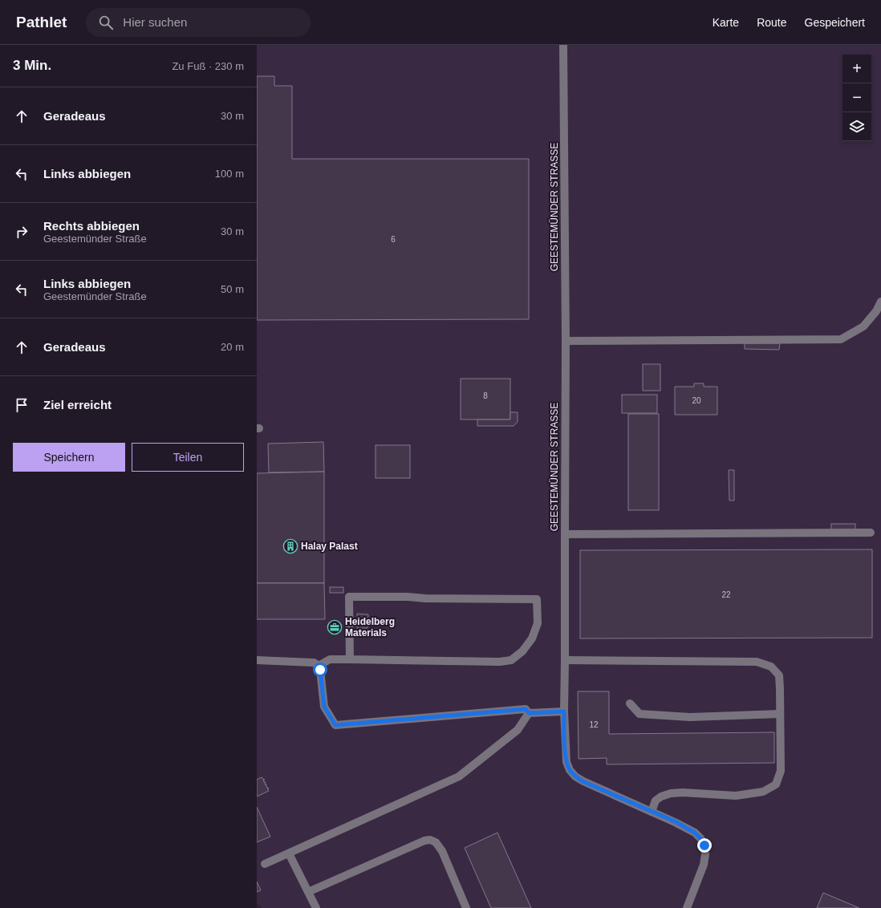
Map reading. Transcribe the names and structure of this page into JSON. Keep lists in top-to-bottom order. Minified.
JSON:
{"streets":{"street":["GEESTEMÜNDER STRASSE"]},"places":{"building":["Halay Palast"],"office":["Heidelberg Materials"]},"house_numbers":["6","8","20","22","12"],"page":{"header":"Pathlet","search":"Hier suchen","nav":["Karte","Route","Gespeichert"],"heading":["3 Min.","Zu Fuß · 230 m"],"map_buttons":["+","−"],"list":[["Geradeaus","30 m"],["Links abbiegen","100 m"],["Rechts abbiegen","Geestemünder Straße","30 m"],["Links abbiegen","Geestemünder Straße","50 m"],["Geradeaus","20 m"],"Ziel erreicht"],"buttons":["Speichern","Teilen"]}}
